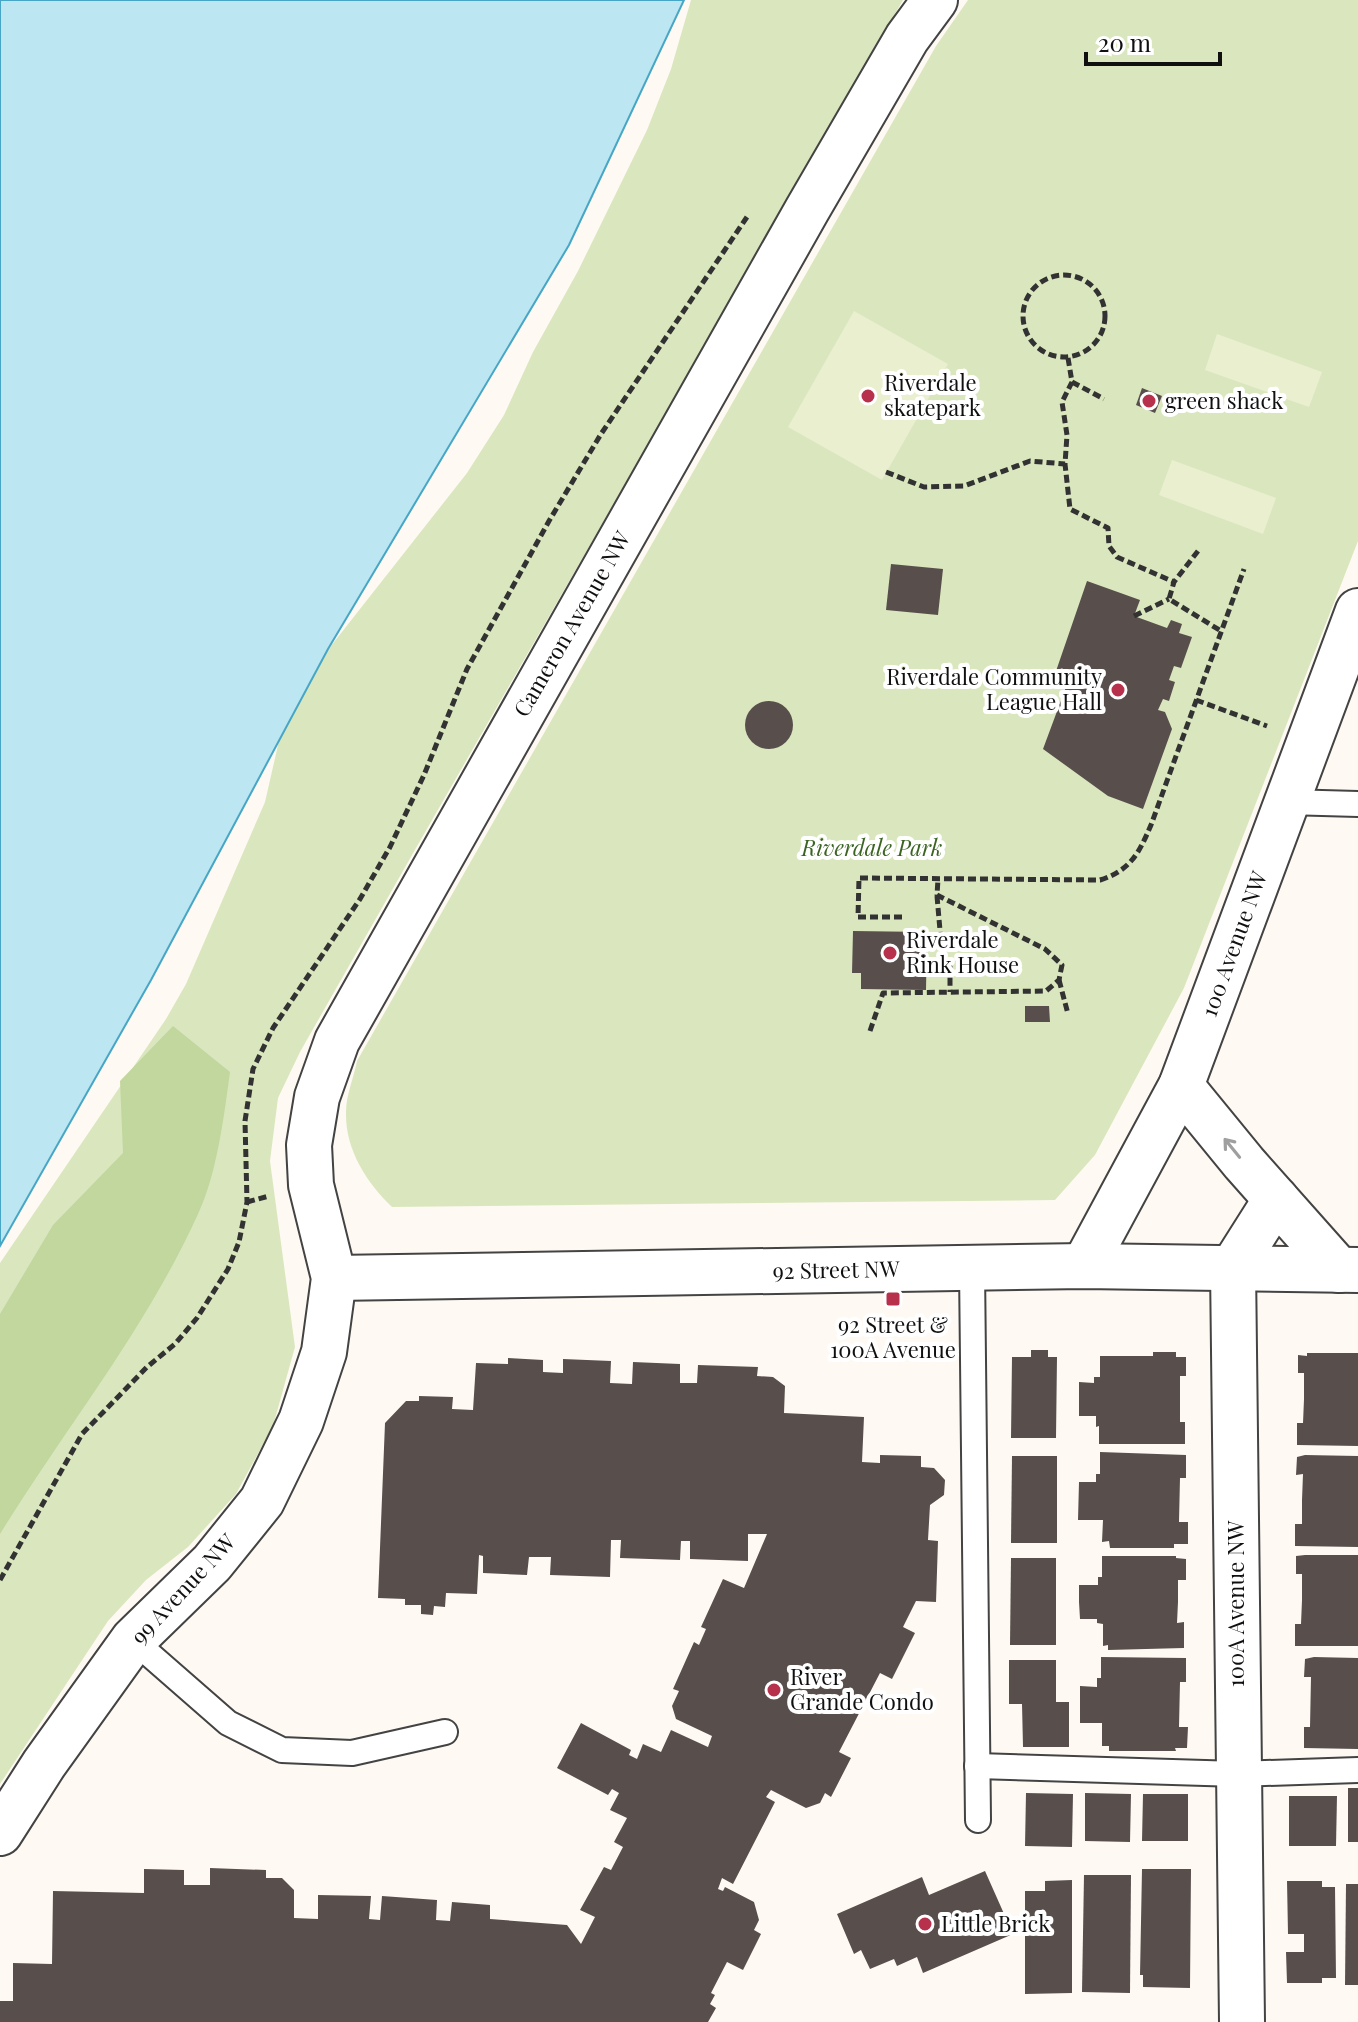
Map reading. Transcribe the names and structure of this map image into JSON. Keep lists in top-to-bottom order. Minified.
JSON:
{"streets":{"street":["Cameron Avenue NW","100 Avenue NW","92 Street NW","99 Avenue NW","100A Avenue NW"]},"crossings":[["Cameron Avenue NW","92 Street NW"],["Cameron Avenue NW","99 Avenue NW"],["100 Avenue NW","92 Street NW"],["92 Street NW","99 Avenue NW"],["92 Street NW","100A Avenue NW"]],"parks":["Riverdale Park"],"places":{"other":["Riverdale skatepark","green shack","Riverdale Community League Hall","Riverdale Rink House","River Grande Condo","Little Brick"],"transit":["92 Street & 100A Avenue"]},"scale_bar":"20 m"}
